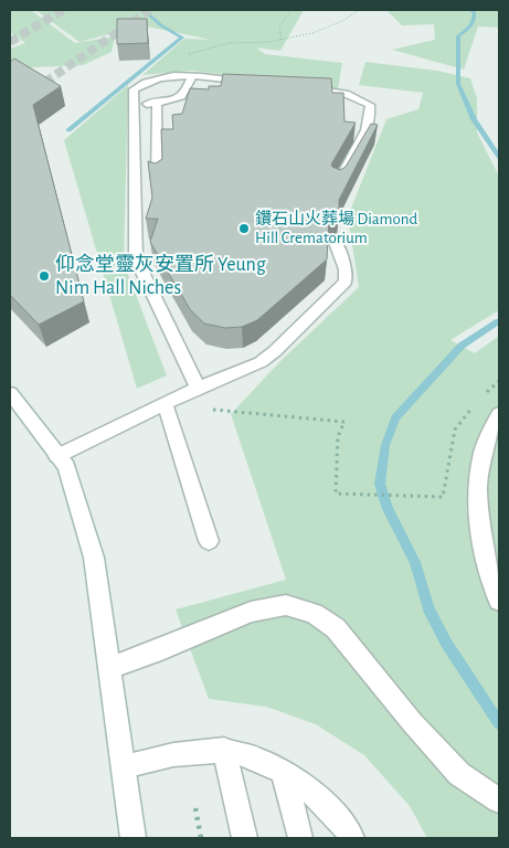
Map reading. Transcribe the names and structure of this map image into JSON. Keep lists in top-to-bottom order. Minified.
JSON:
{"places":["鑽石山火葬場 Diamond Hill Crematorium","仰念堂靈灰安置所 Yeung Nim Hall Niches"]}
